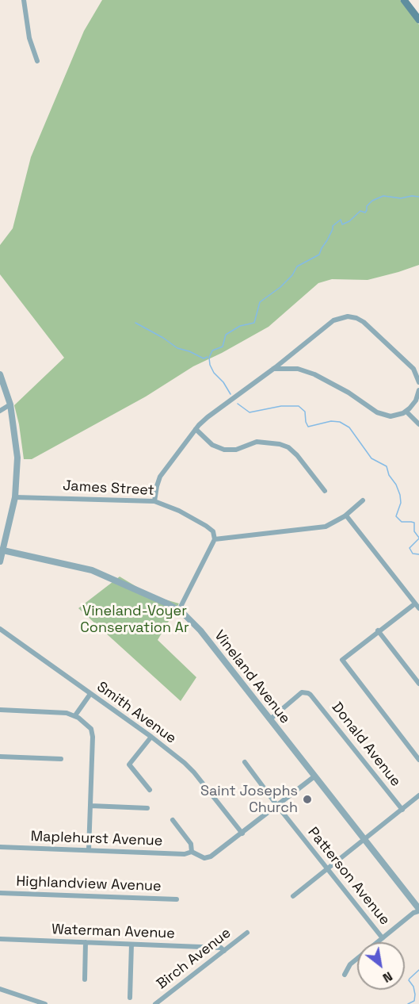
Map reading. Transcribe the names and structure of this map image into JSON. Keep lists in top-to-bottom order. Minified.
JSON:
{"streets":{"street":["James Street","Vineland Avenue","Smith Avenue","Donald Avenue","Maplehurst Avenue","Patterson Avenue","Highlandview Avenue","Waterman Avenue","Birch Avenue"]},"crossings":[["Vineland Avenue","Donald Avenue"],["Smith Avenue","Maplehurst Avenue"],["Waterman Avenue","Birch Avenue"]],"parks":["Vineland-Voyer Conservation Ar"],"places":["Saint Josephs Church"],"north":"bottom right"}
